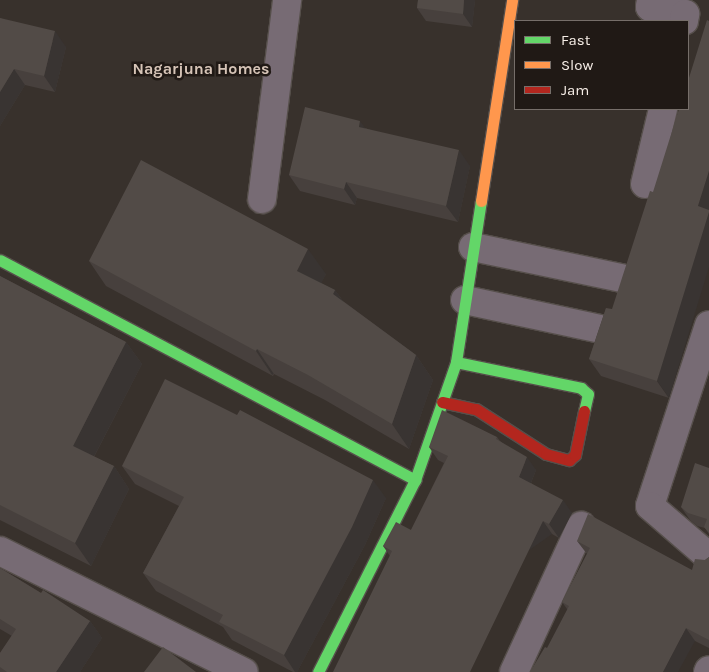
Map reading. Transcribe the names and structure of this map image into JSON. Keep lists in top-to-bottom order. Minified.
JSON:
{"districts":["Nagarjuna Homes"],"legend":["Fast","Slow","Jam"]}
